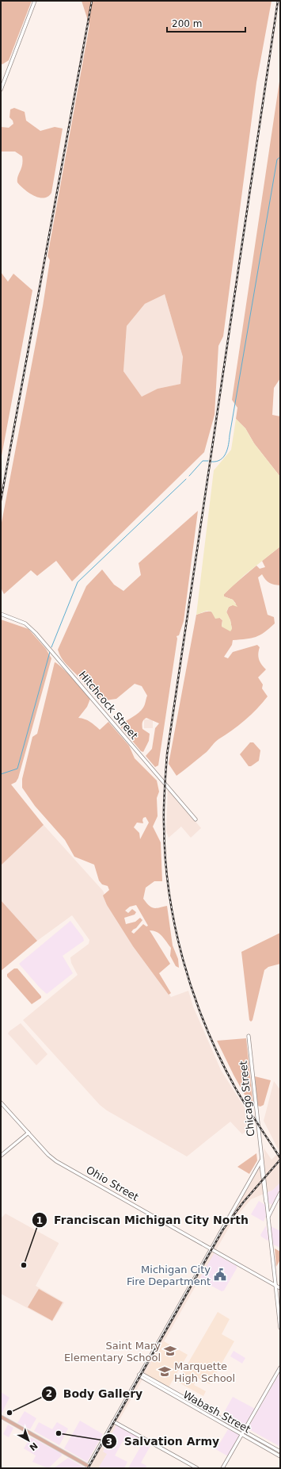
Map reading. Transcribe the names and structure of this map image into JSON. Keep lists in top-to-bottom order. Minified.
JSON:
{"streets":{"street":["Hitchcock Street","Chicago Street","Ohio Street","Wabash Street"]},"crossings":[["Chicago Street","Ohio Street"]],"places":{"other":["Franciscan Michigan City North","Body Gallery","Salvation Army"],"public building":["Michigan City Fire Department"],"school or university":["Saint Mary Elementary School","Marquette High School"]},"scale_bar":"200 m","north":"bottom right"}
